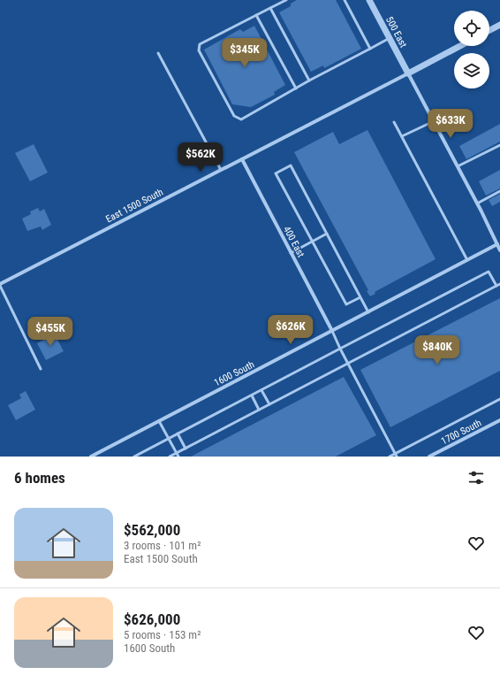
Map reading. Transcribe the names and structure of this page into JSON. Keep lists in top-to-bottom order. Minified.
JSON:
{"streets":{"street":["500 East","East 1500 South","400 East","1600 South","1700 South"]},"crossings":[["500 East","East 1500 South"],["East 1500 South","400 East"],["400 East","1600 South"]],"page":{"price":["$345K","$633K","$562K","$626K","$455K","$840K"],"heading":"6 homes","list":[{"name":"$562,000","note":"3 rooms · 101 m² · East 1500 South"},{"name":"$626,000","note":"5 rooms · 153 m² · 1600 South"}]}}
